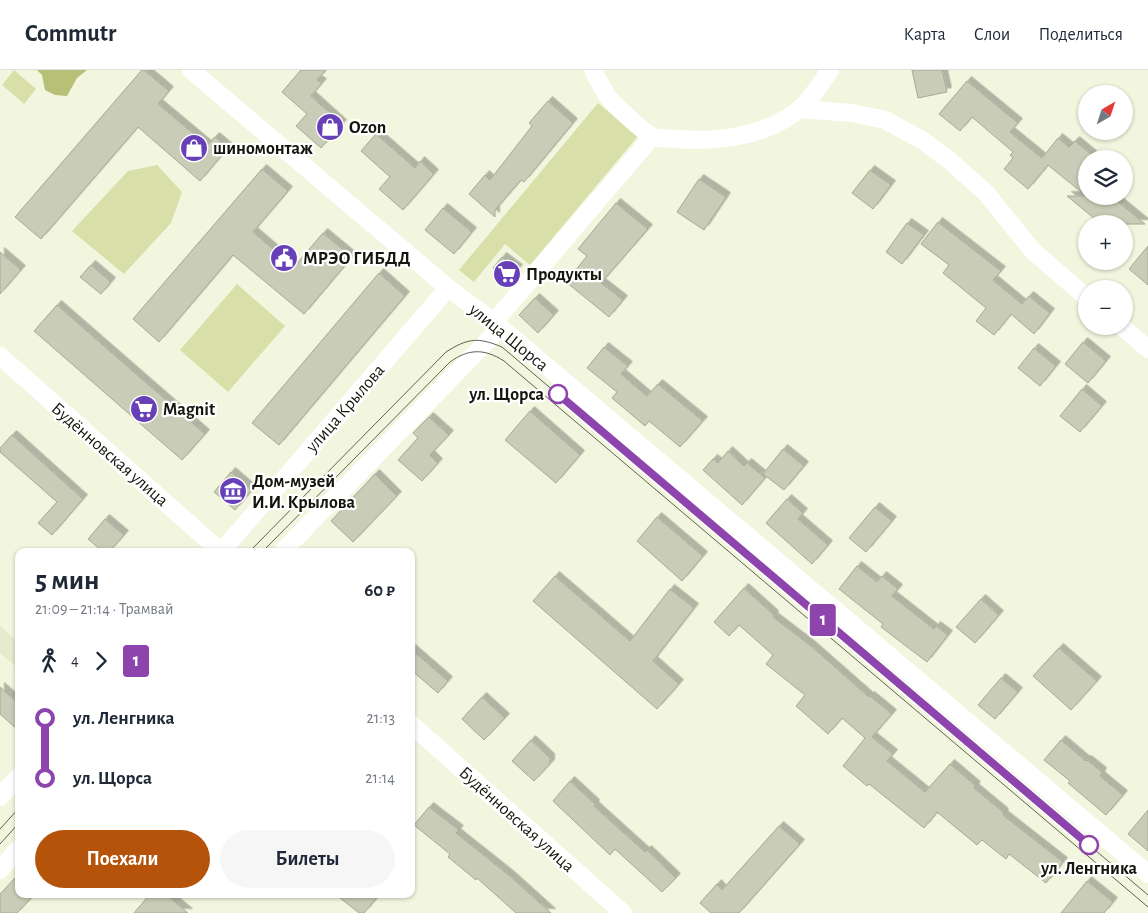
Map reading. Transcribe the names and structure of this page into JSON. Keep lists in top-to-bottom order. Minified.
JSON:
{"streets":{"street":["улица Щорса","улица Крылова","Будённовская улица"]},"crossings":[["улица Щорса","улица Крылова"]],"places":{"shop":["Ozon","шиномонтаж"],"public building":["МРЭО ГИБДД"],"supermarket":["Продукты","Magnit"],"other":["ул. Щорса","ул. Ленгника"],"museum":["Дом-музей И.И. Крылова"]},"lines":["tram line 1"],"north":"top right","page":{"header":"Commutr","nav":["Карта","Слои","Поделиться"],"on_map":"1","map_buttons":["+","−"],"heading":["5 мин","21:09 – 21:14 · Трамвай","60 ₽"],"legs":["4","1"],"list":[{"name":"ул. Ленгника","value":"21:13"},{"name":"ул. Щорса","value":"21:14"}],"buttons":["Поехали","Билеты"]}}
